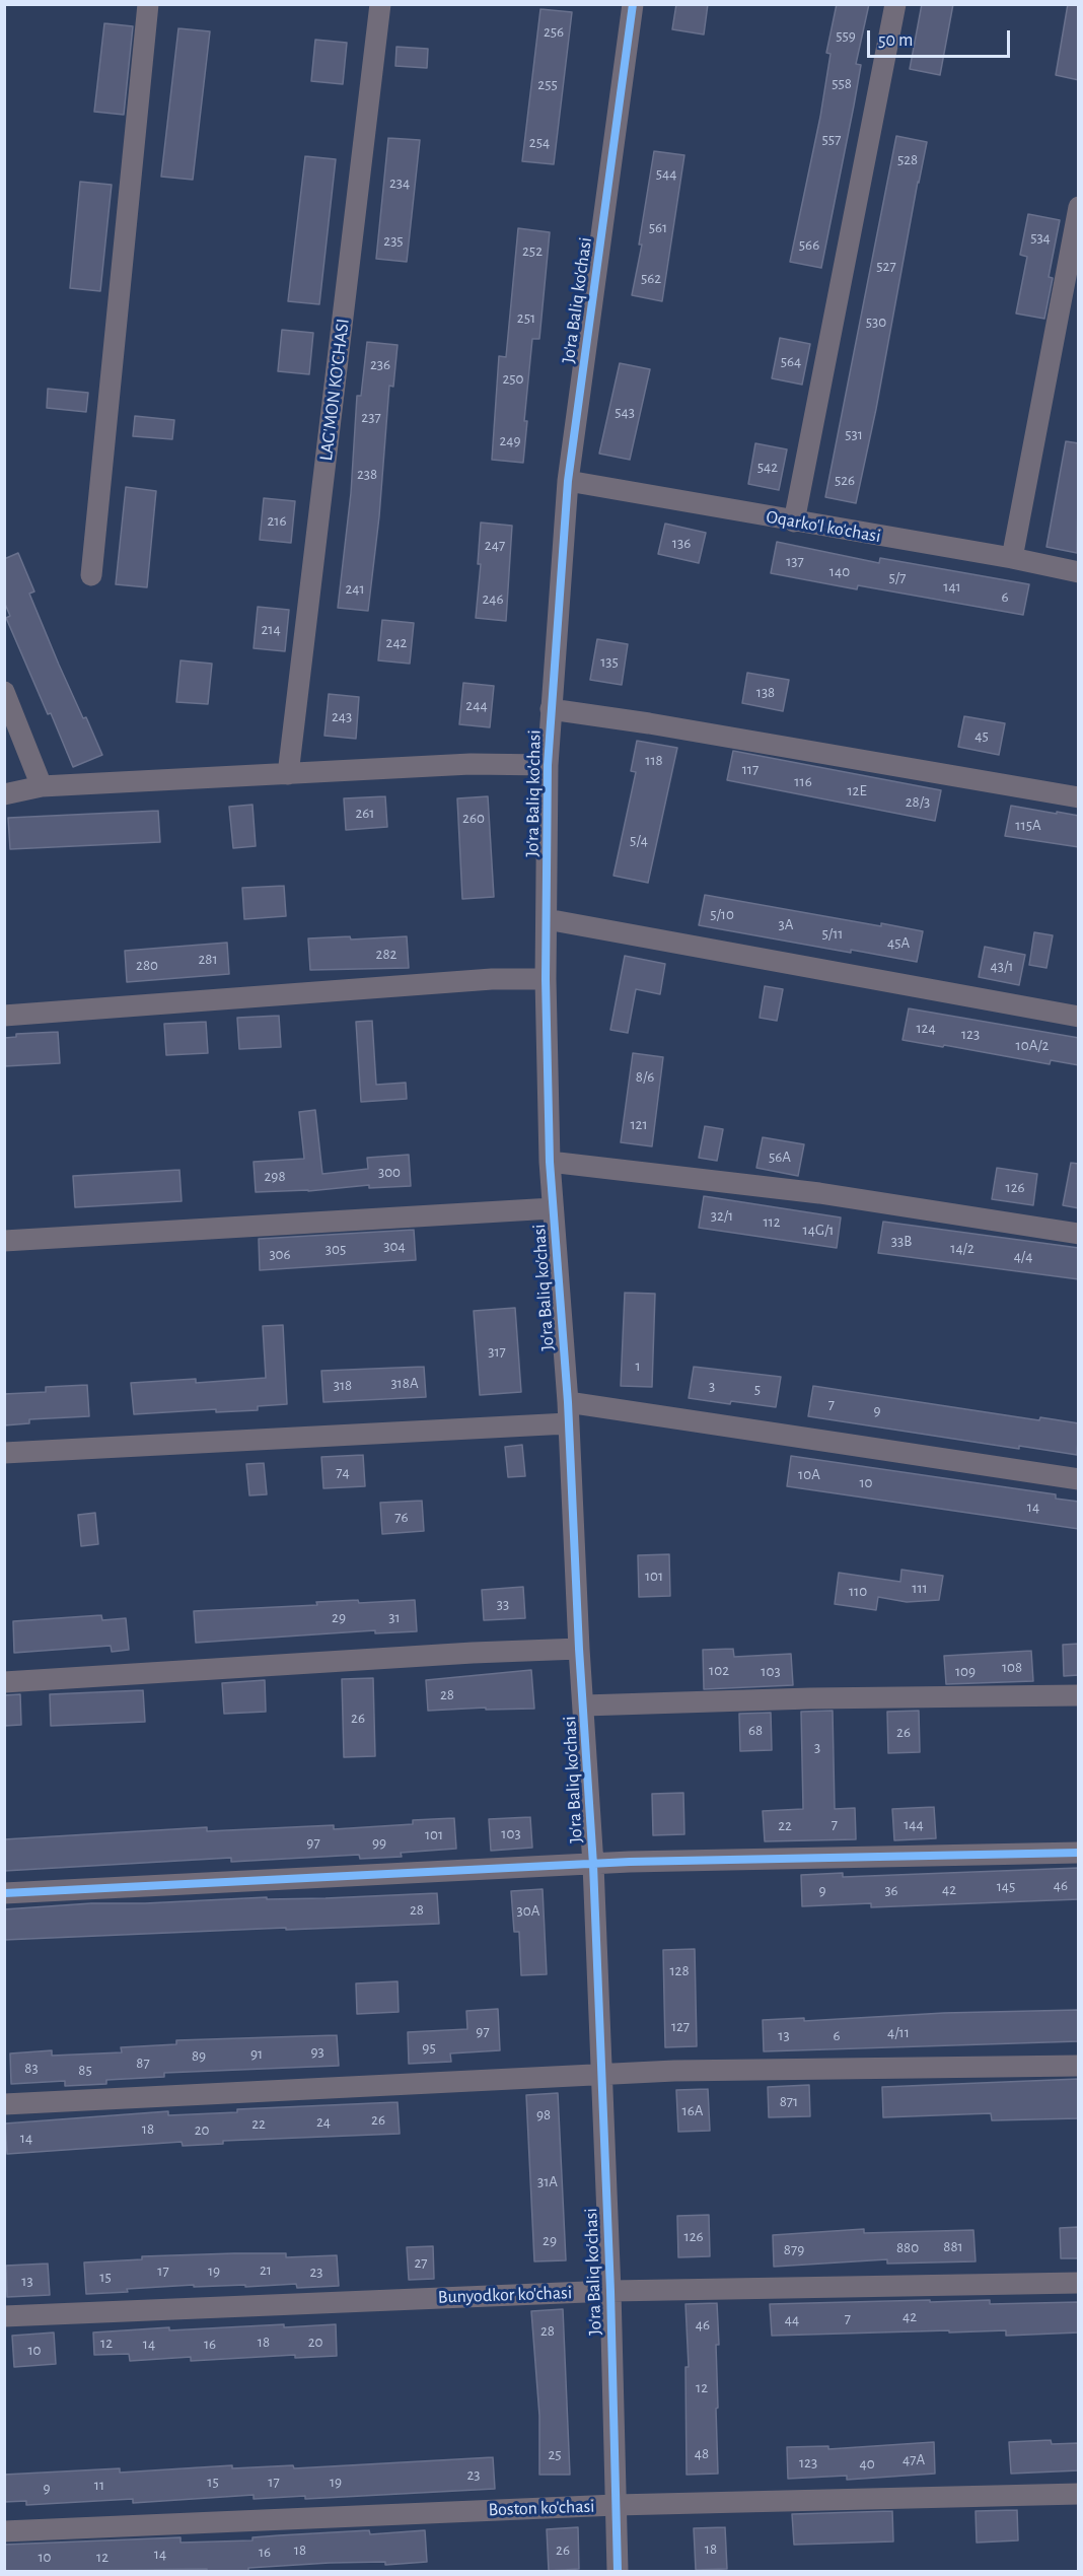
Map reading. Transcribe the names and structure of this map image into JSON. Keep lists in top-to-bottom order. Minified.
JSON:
{"streets":{"street":["Jo'ra Baliq ko'chasi","LAG'MON KO'CHASI","Oqarko'l ko'chasi","Bunyodkor ko'chasi","Boston ko'chasi"]},"crossings":[["Jo'ra Baliq ko'chasi","Oqarko'l ko'chasi"],["Jo'ra Baliq ko'chasi","Bunyodkor ko'chasi"],["Jo'ra Baliq ko'chasi","Boston ko'chasi"]],"house_numbers":["256","559","558","255","557","254","528","544","234","561","534","235","566","252","527","562","251","530","564","236","250","543","237","531","249","542","238","526","216","136","247","137","140","5/7","141","241","6","246","214","242","135","138","244","243","45","118","117","116","12E","28/3","261","260","115A","5/4","5/10","3A","5/11","45A","282","281","280","43/1","124","123","10A/2","8/6","121","56A","300","298","126","32/1","112","14G/1","33B","304","14/2","305","306","4/4","317","1","318A","318","3","5","7","9","74","10A","10","14","76","101","111","110","33","29","31","108","102","103","109","28","26","68","26","3","7","144","22","103","101","97","99","46","145","42","9","36","28","30A","128","127","97","4/11","13","6","95","93","91","89","87","83","85","871","16A","98","26","24","22","18","20","14","31A","126","29","881","880","879","27","21","17","19","23","15","13","42","7","44","46","28","18","20","12","14","16","10","12","48","25","47A","123","40","23","15","17","19","11","9","18","18","26","16","14","10","12"],"scale_bar":"50 m"}
